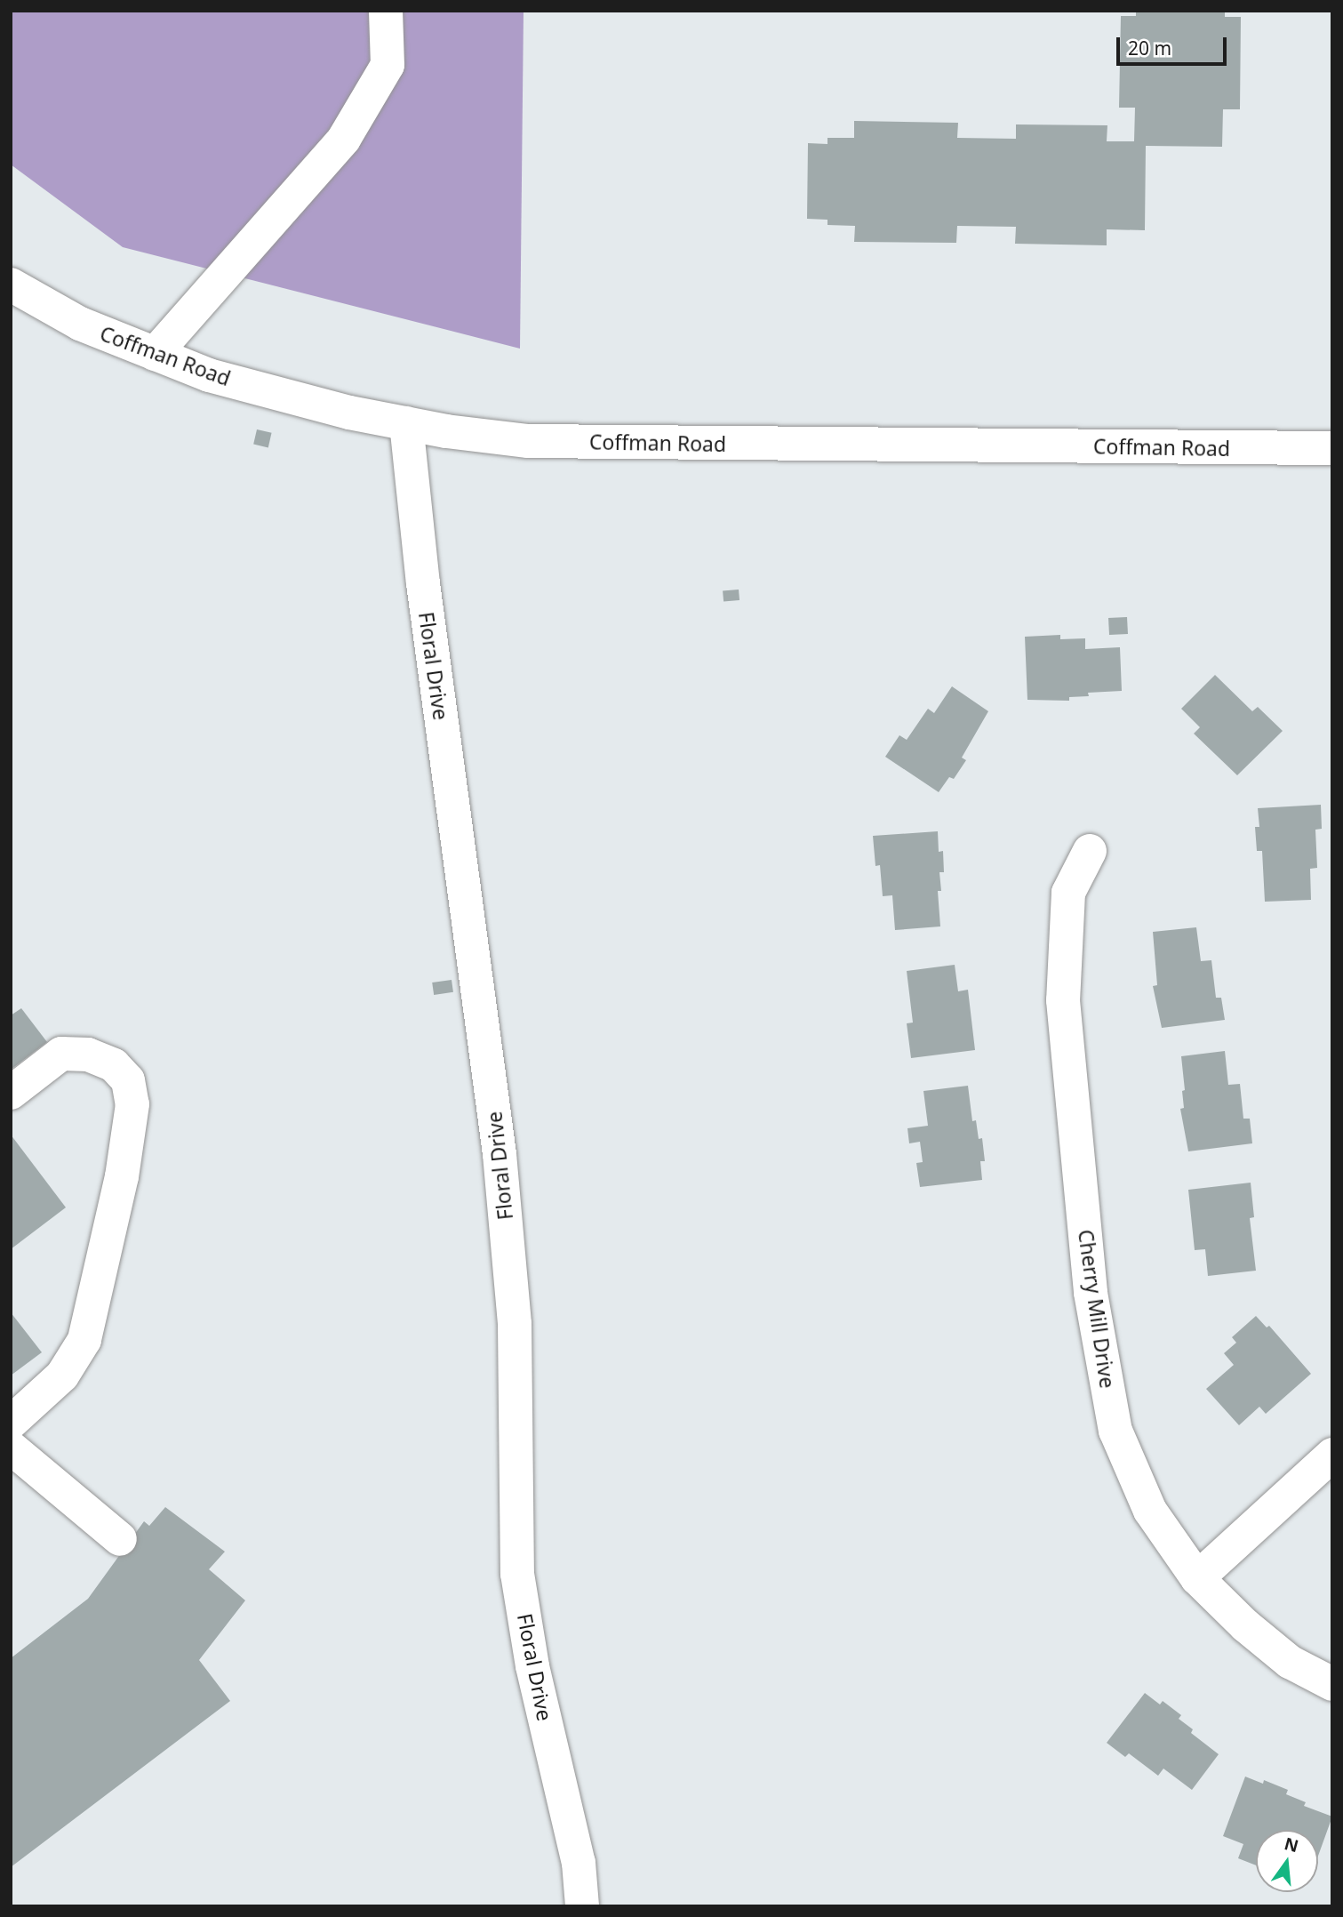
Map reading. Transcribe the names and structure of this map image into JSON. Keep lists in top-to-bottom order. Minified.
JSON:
{"streets":{"street":["Coffman Road","Floral Drive","Cherry Mill Drive"]},"crossings":[["Coffman Road","Floral Drive"]],"scale_bar":"20 m","north":"top"}
